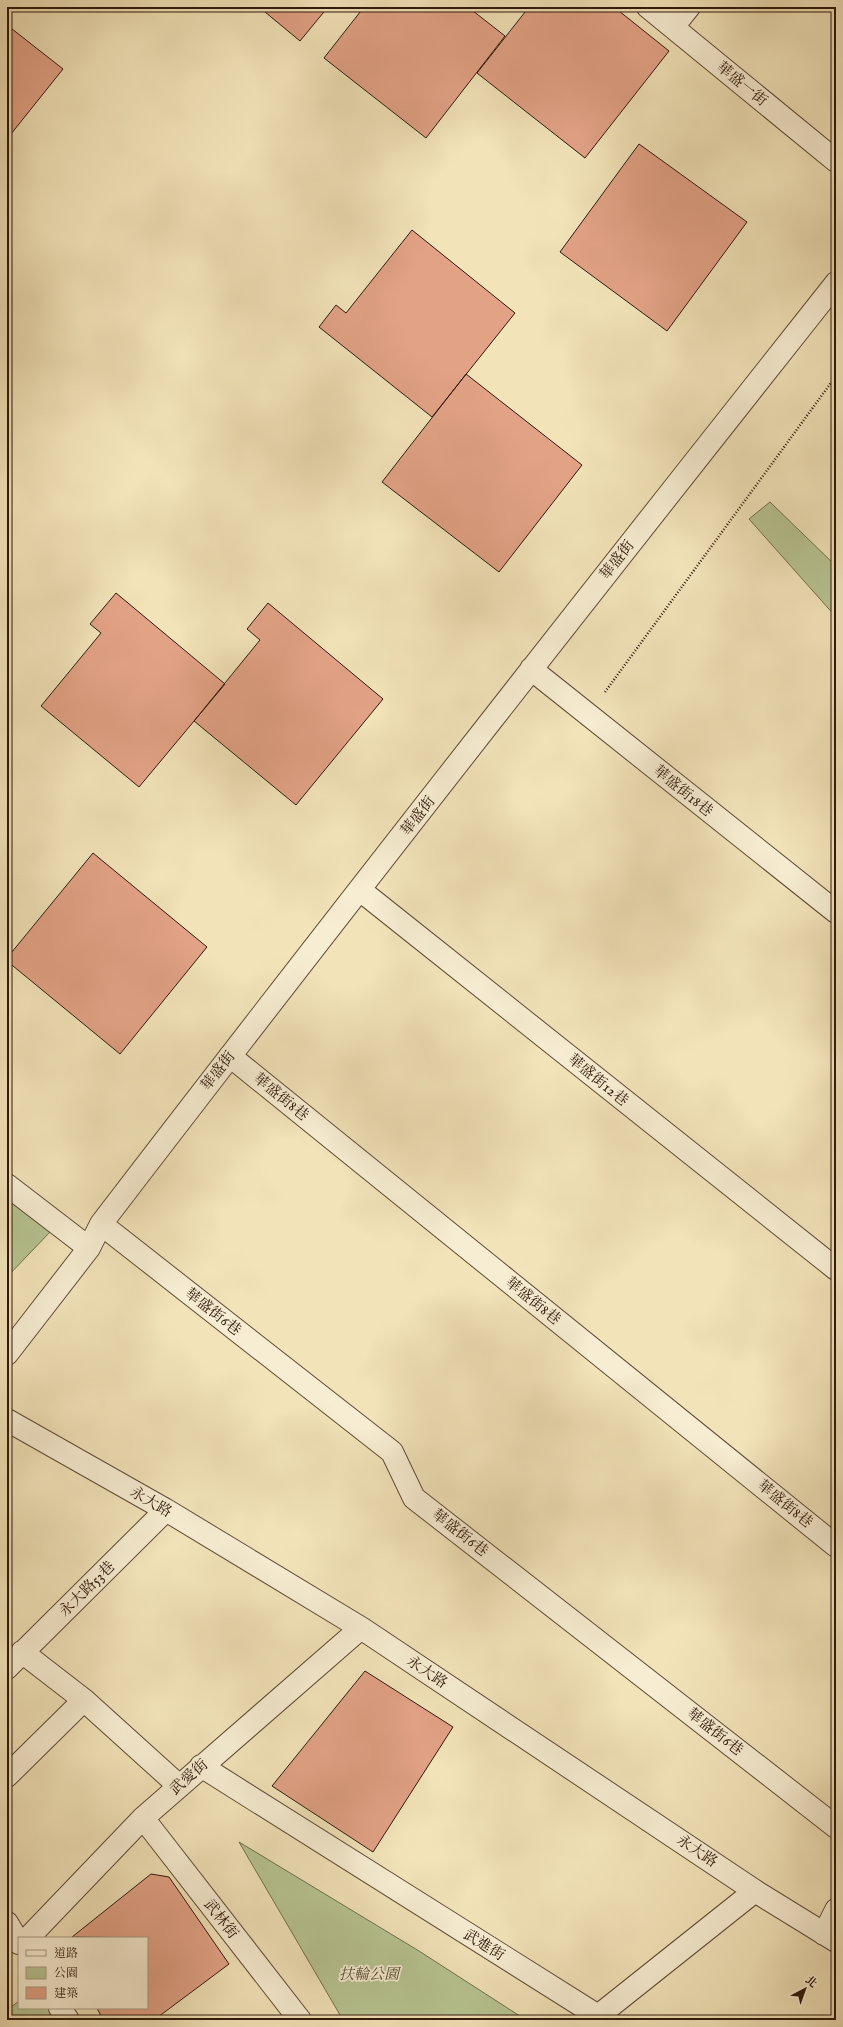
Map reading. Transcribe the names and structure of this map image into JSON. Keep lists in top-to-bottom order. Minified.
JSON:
{"streets":{"street":["華盛一街","華盛街","華盛街18巷","華盛街12巷","華盛街8巷","華盛街6巷","永大路","永大路53巷","武愛街","武林街","武進街"]},"crossings":[["華盛街","華盛街18巷"],["華盛街","華盛街12巷"],["華盛街","華盛街8巷"],["華盛街","華盛街6巷"],["永大路","永大路53巷"],["永大路","武愛街"],["永大路","武進街"],["武愛街","武林街"],["武愛街","武進街"]],"parks":["扶輪公園"],"legend":["道路","公園","建築"],"north":"top right"}
